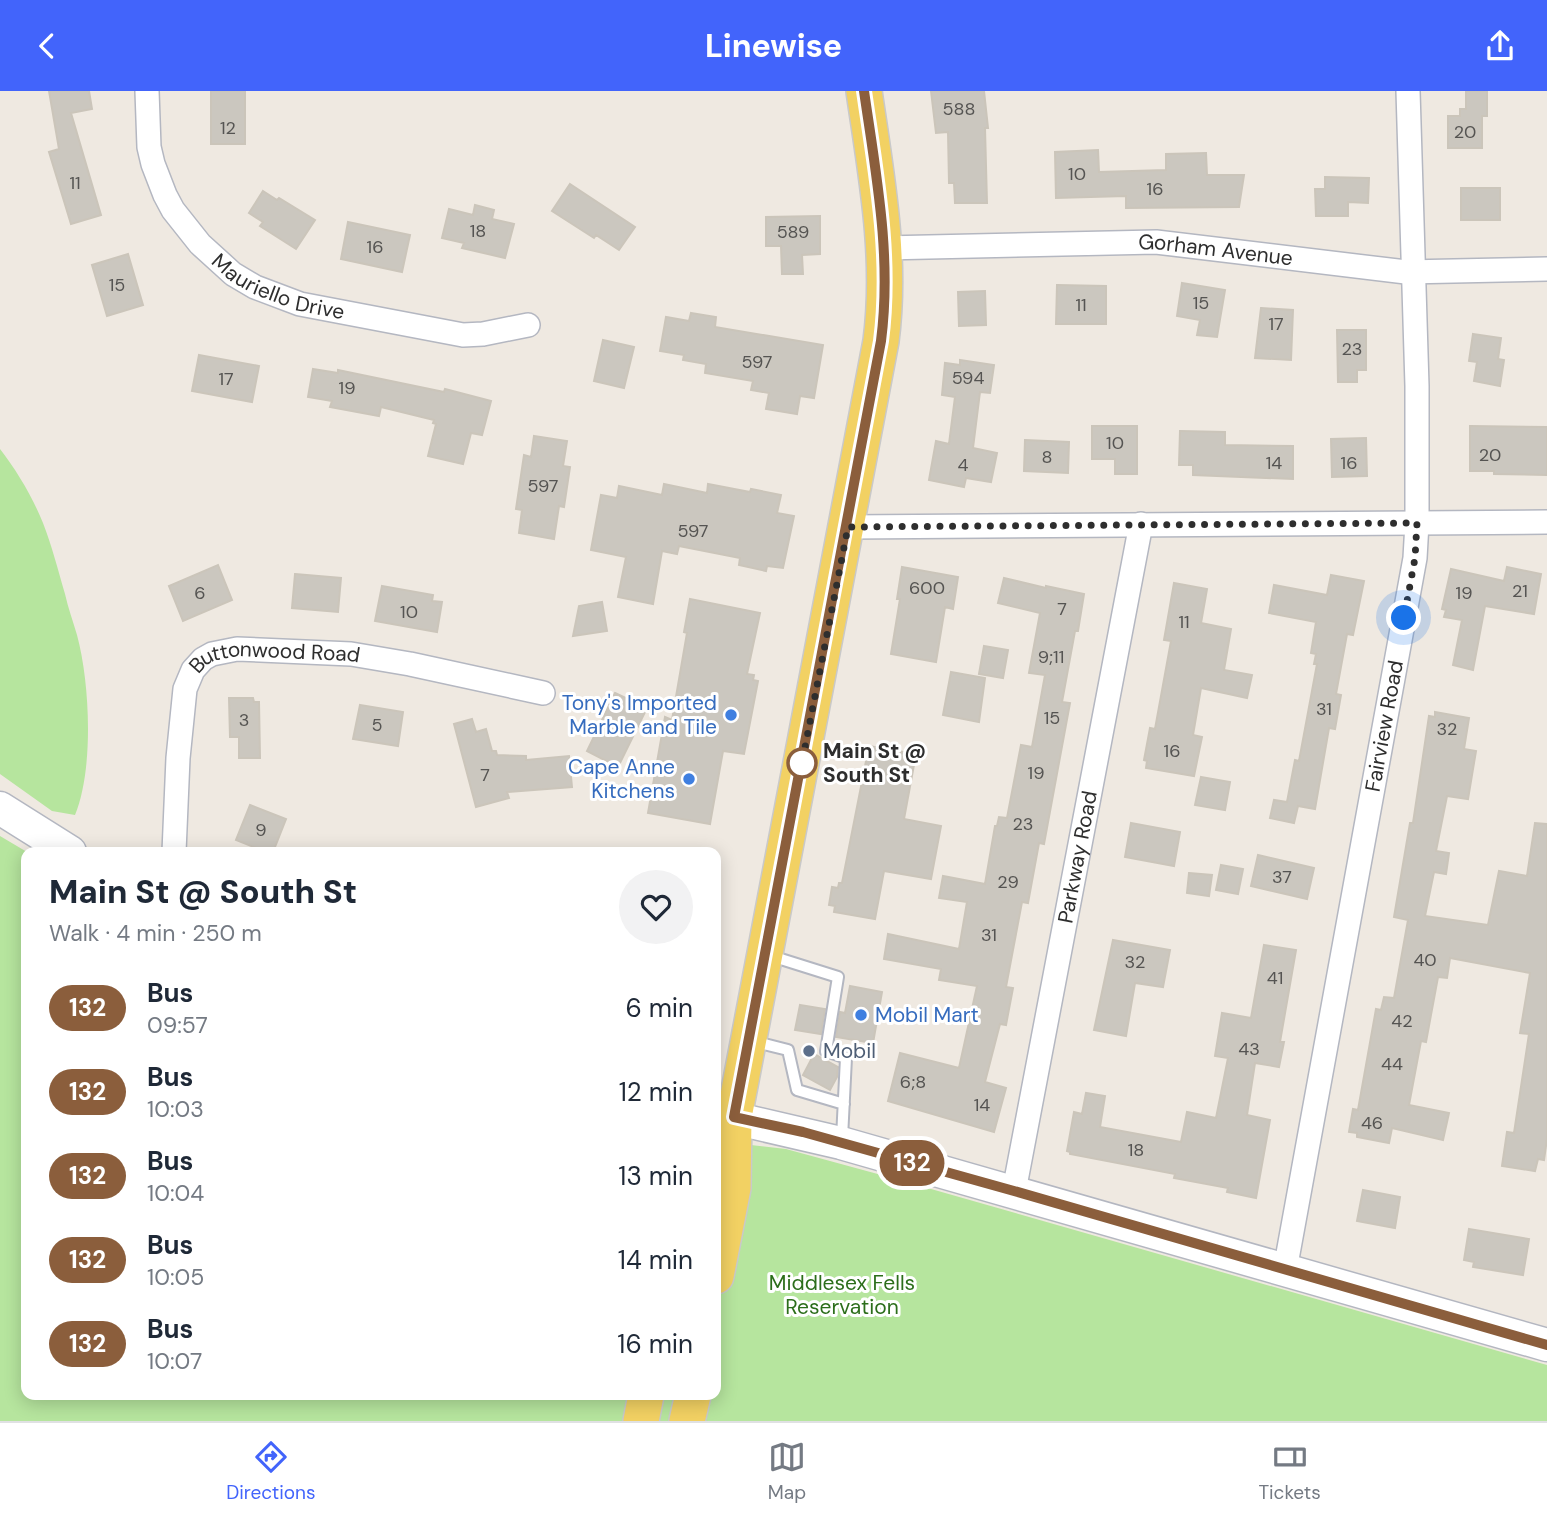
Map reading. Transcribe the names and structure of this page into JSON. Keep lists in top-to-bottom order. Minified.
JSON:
{"streets":{"street":["Gorham Avenue","Mauriello Drive","Buttonwood Road","Fairview Road","Parkway Road"]},"crossings":[["Gorham Avenue","Fairview Road"]],"parks":["Middlesex Fells Reservation"],"places":["Tony's Imported Marble and Tile","Main St @ South St","Cape Anne Kitchens","Mobil Mart","Mobil"],"lines":["bus line 132"],"house_numbers":["588","12","20","10","11","16","18","589","16","15","15","11","17","23","597","594","17","19","10","20","8","14","16","4","597","597","600","21","6","19","7","10","11","9;11","31","15","3","5","32","16","19","7","23","9","37","29","31","40","32","41","42","43","44","6;8","14","46","18"],"page":{"header":"Linewise","on_map":"132","heading":["Main St @ South St","Walk · 4 min · 250 m"],"list":[{"mark":"132","name":"Bus","note":"09:57","value":"6 min"},{"mark":"132","name":"Bus","note":"10:03","value":"12 min"},{"mark":"132","name":"Bus","note":"10:04","value":"13 min"},{"mark":"132","name":"Bus","note":"10:05","value":"14 min"},{"mark":"132","name":"Bus","note":"10:07","value":"16 min"}],"tabs":["Directions","Map","Tickets"]}}
